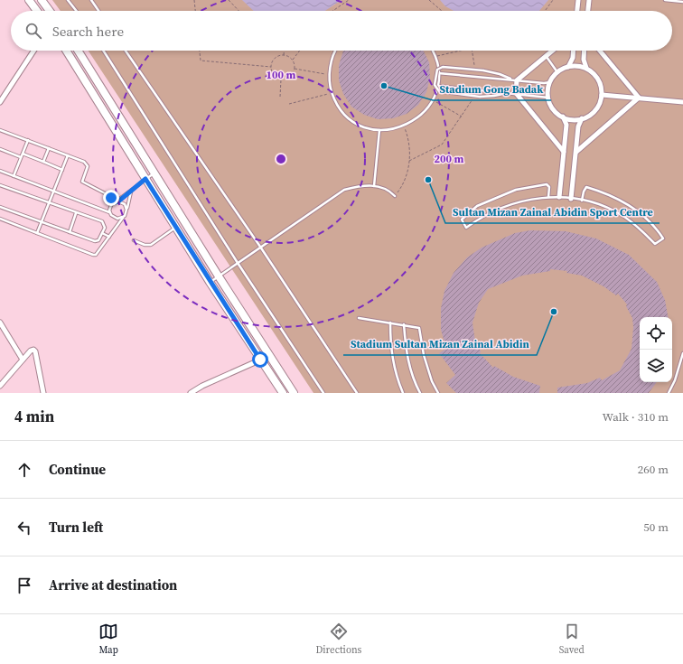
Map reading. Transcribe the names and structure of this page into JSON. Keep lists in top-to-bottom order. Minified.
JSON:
{"places":["Stadium Gong Badak","Sultan Mizan Zainal Abidin Sport Centre","Stadium Sultan Mizan Zainal Abidin"],"page":{"search":"Search here","heading":["4 min","Walk · 310 m"],"list":[["Continue","260 m"],["Turn left","50 m"],"Arrive at destination"],"nav":["Map","Directions","Saved"]},"rings":["100 m","200 m"]}
